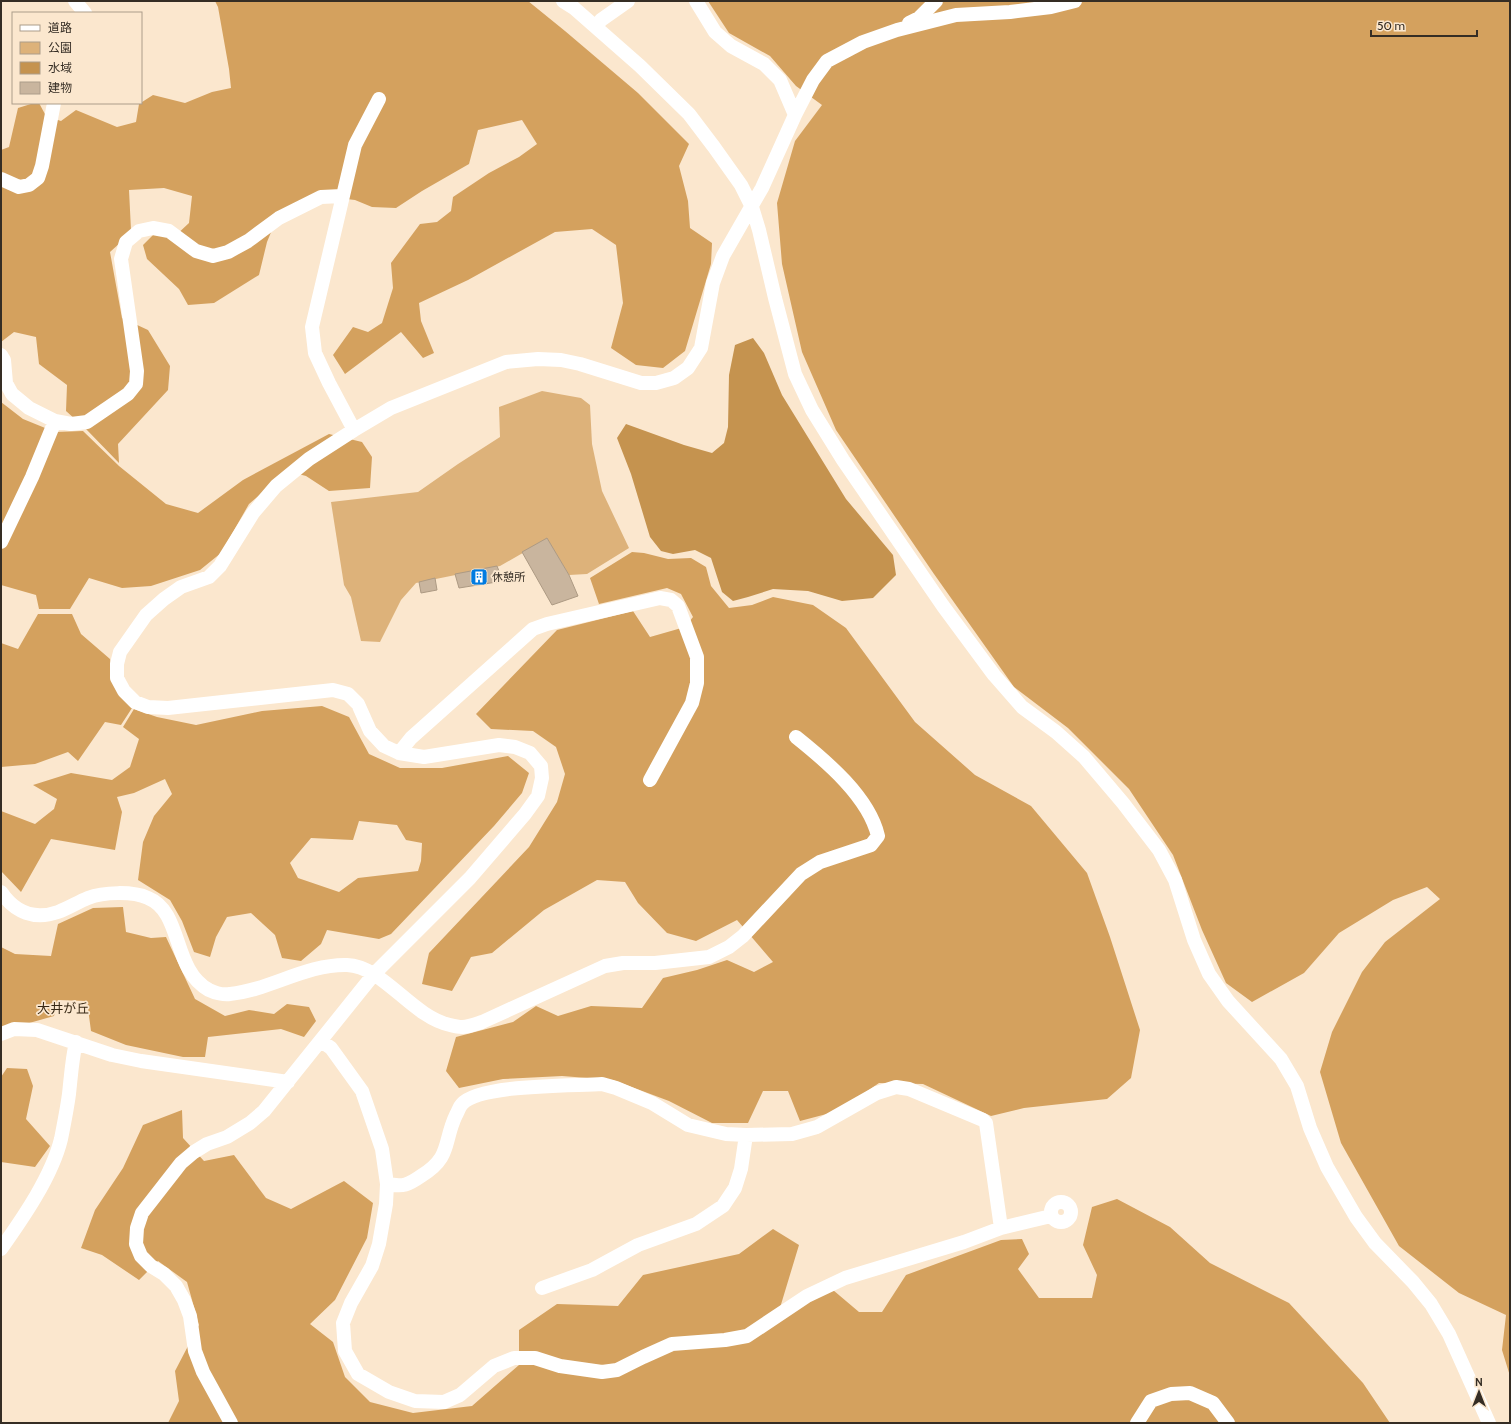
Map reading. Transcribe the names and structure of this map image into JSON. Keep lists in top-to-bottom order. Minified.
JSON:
{"districts":["大井が丘"],"places":{"building":["休憩所"]},"legend":["道路","公園","水域","建物"],"scale_bar":"50 m","north":"top"}
